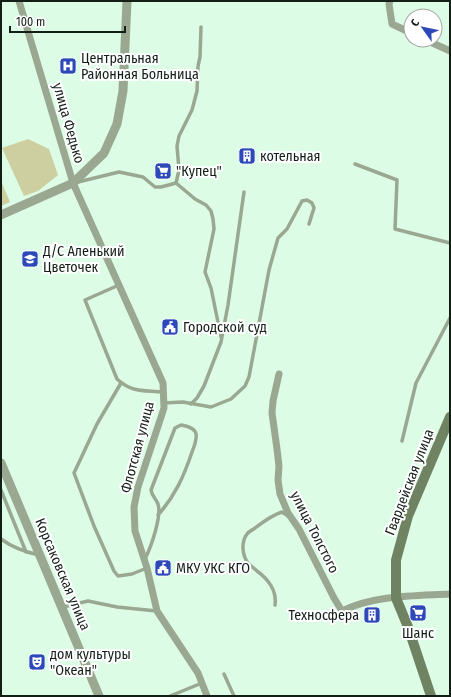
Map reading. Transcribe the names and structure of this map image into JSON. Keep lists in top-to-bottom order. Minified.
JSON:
{"streets":{"main road":["Гвардейская улица"],"street":["улица Федько","Флотская улица","улица Толстого","Корсаковская улица"]},"crossings":[["улица Федько","Флотская улица"]],"places":{"hospital":["Центральная Районная Больница"],"building":["котельная","Техносфера"],"supermarket":["\"Купец\"","Шанс"],"school or university":["Д/С Аленький Цветочек"],"public building":["Городской суд","МКУ УКС КГО"],"theatre":["дом культуры \"Океан\""]},"scale_bar":"100 m","north":"top left"}
